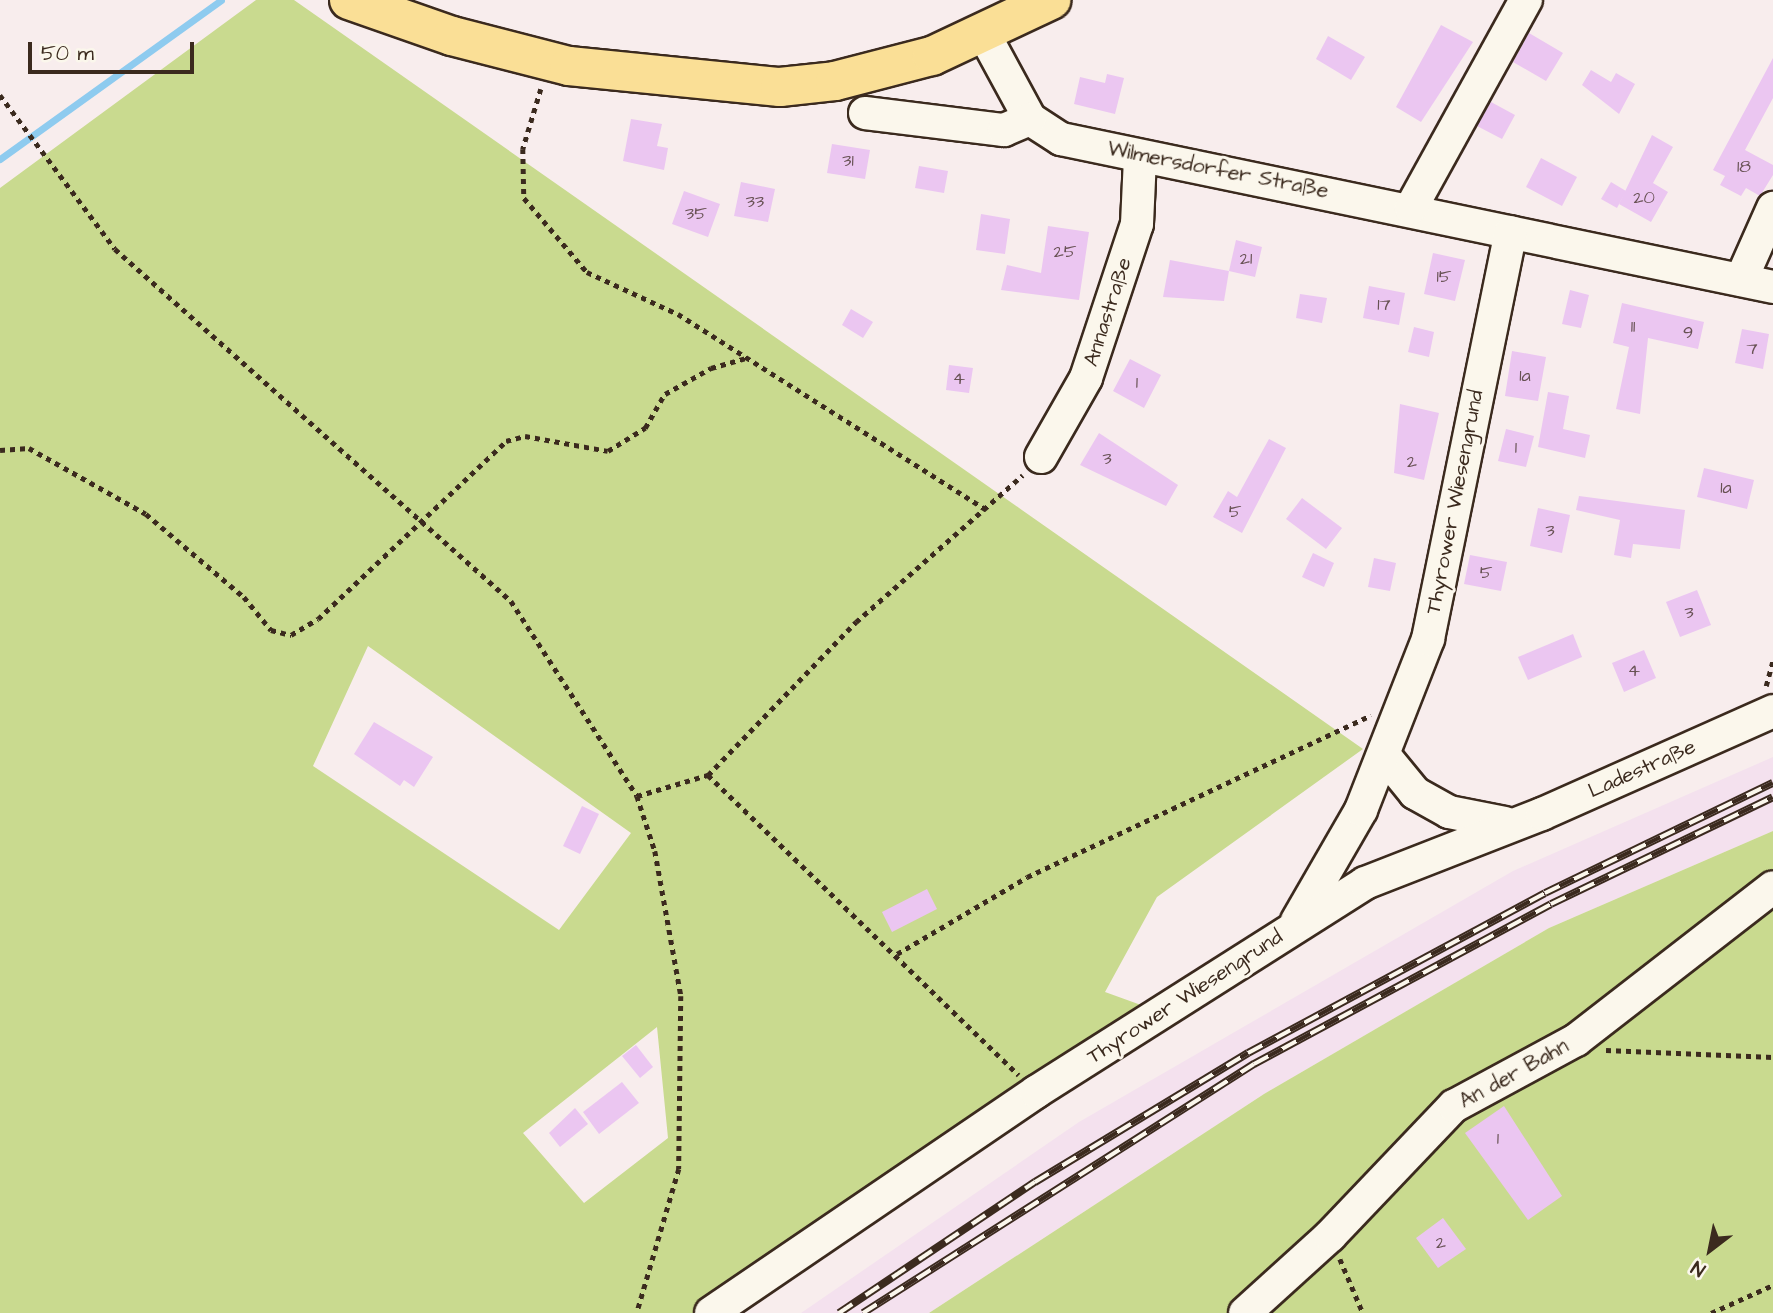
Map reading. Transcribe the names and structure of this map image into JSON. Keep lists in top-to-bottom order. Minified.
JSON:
{"streets":{"street":["Wilmersdorfer Straße","Annastraße","Thyrower Wiesengrund","Ladestraße","An der Bahn"]},"crossings":[["Wilmersdorfer Straße","Annastraße"],["Wilmersdorfer Straße","Thyrower Wiesengrund"],["Thyrower Wiesengrund","Ladestraße"]],"house_numbers":["31","18","20","33","35","25","21","15","17","11","9","7","1a","4","1","1","3","2","1a","5","3","5","3","4","1","2"],"scale_bar":"50 m","north":"bottom left"}
